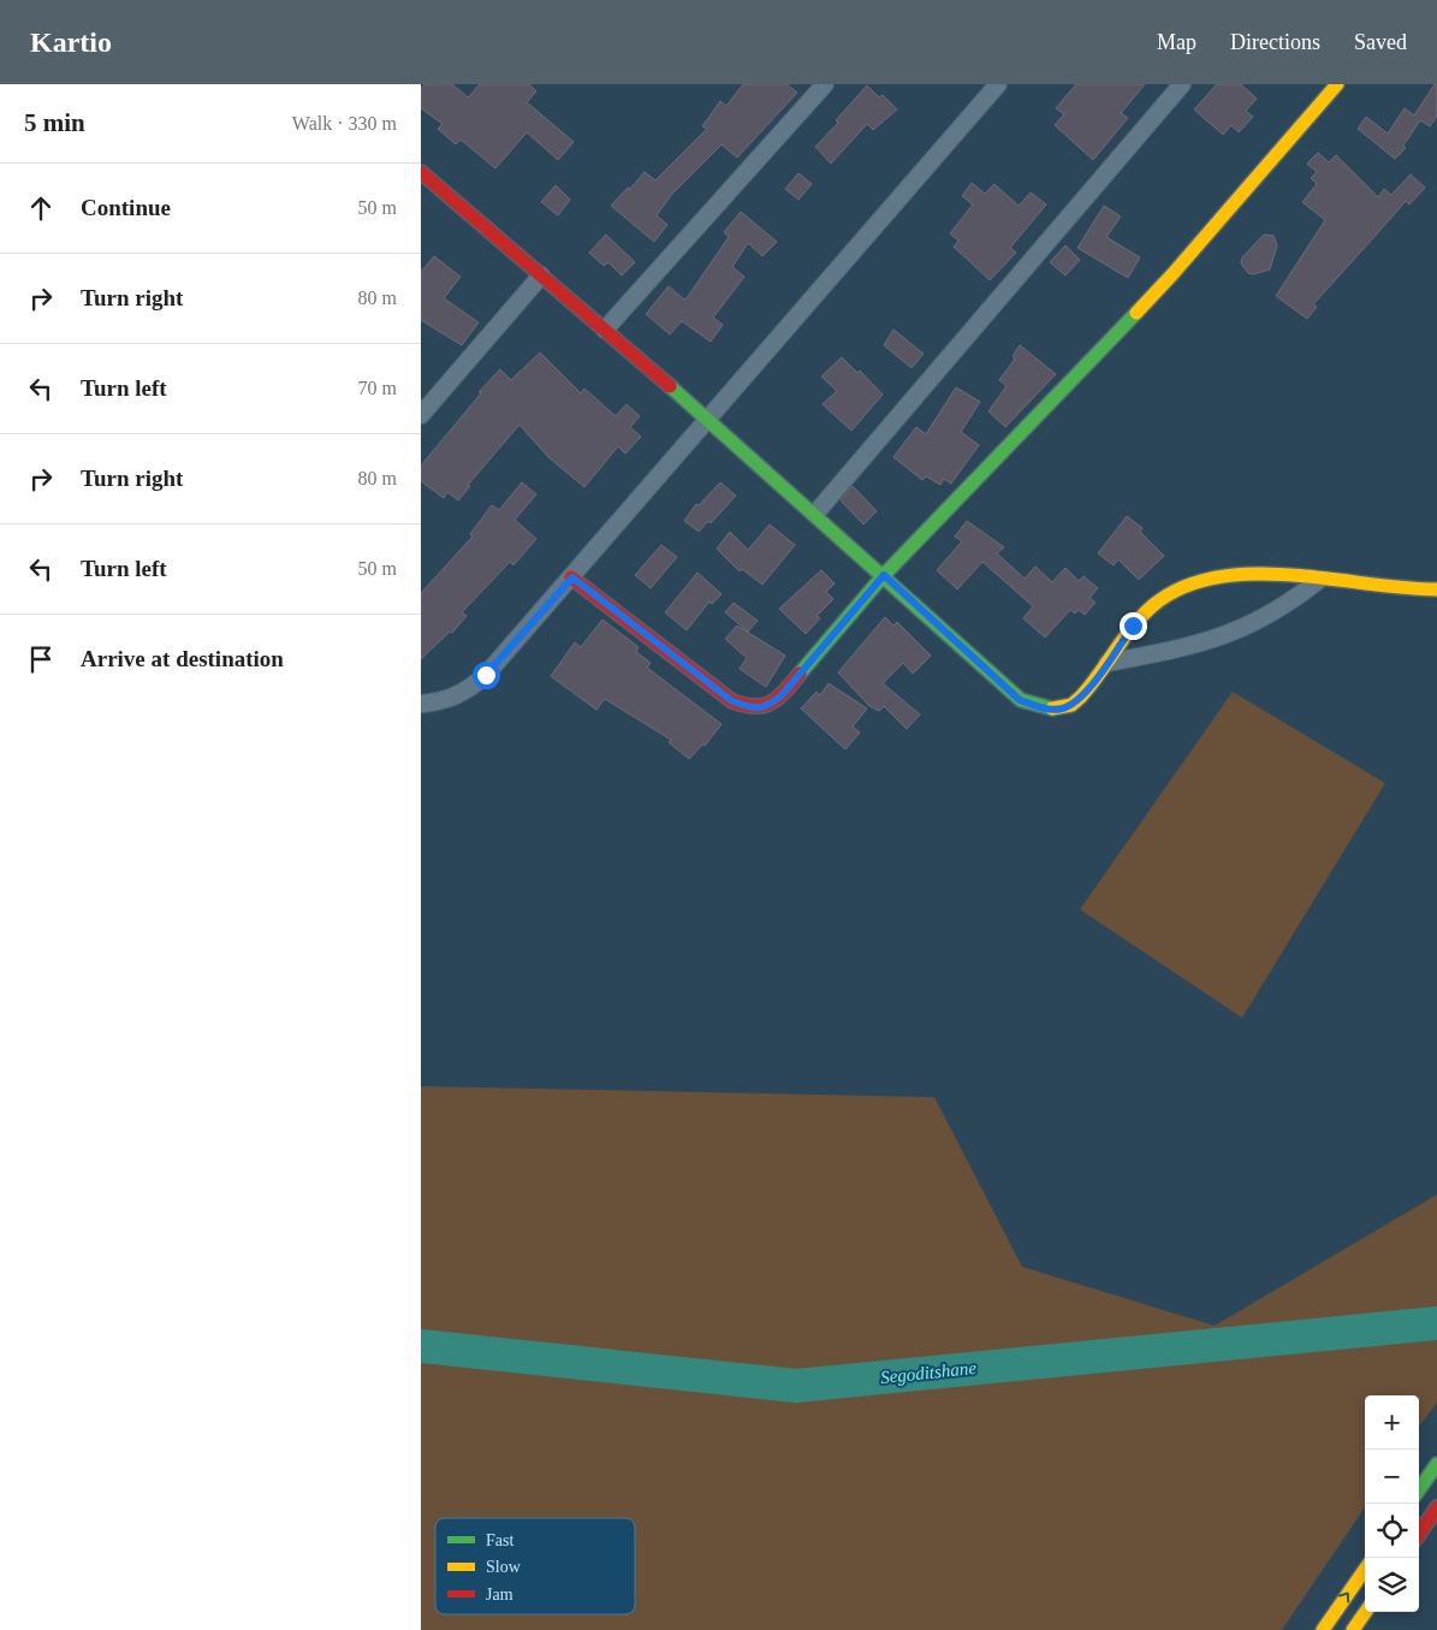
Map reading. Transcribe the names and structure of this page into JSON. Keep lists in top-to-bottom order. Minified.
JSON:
{"water":["Segoditshane"],"legend":["Fast","Slow","Jam"],"page":{"header":"Kartio","nav":["Map","Directions","Saved"],"heading":["5 min","Walk · 330 m"],"list":[["Continue","50 m"],["Turn right","80 m"],["Turn left","70 m"],["Turn right","80 m"],["Turn left","50 m"],"Arrive at destination"],"map_buttons":["+","−"]}}
